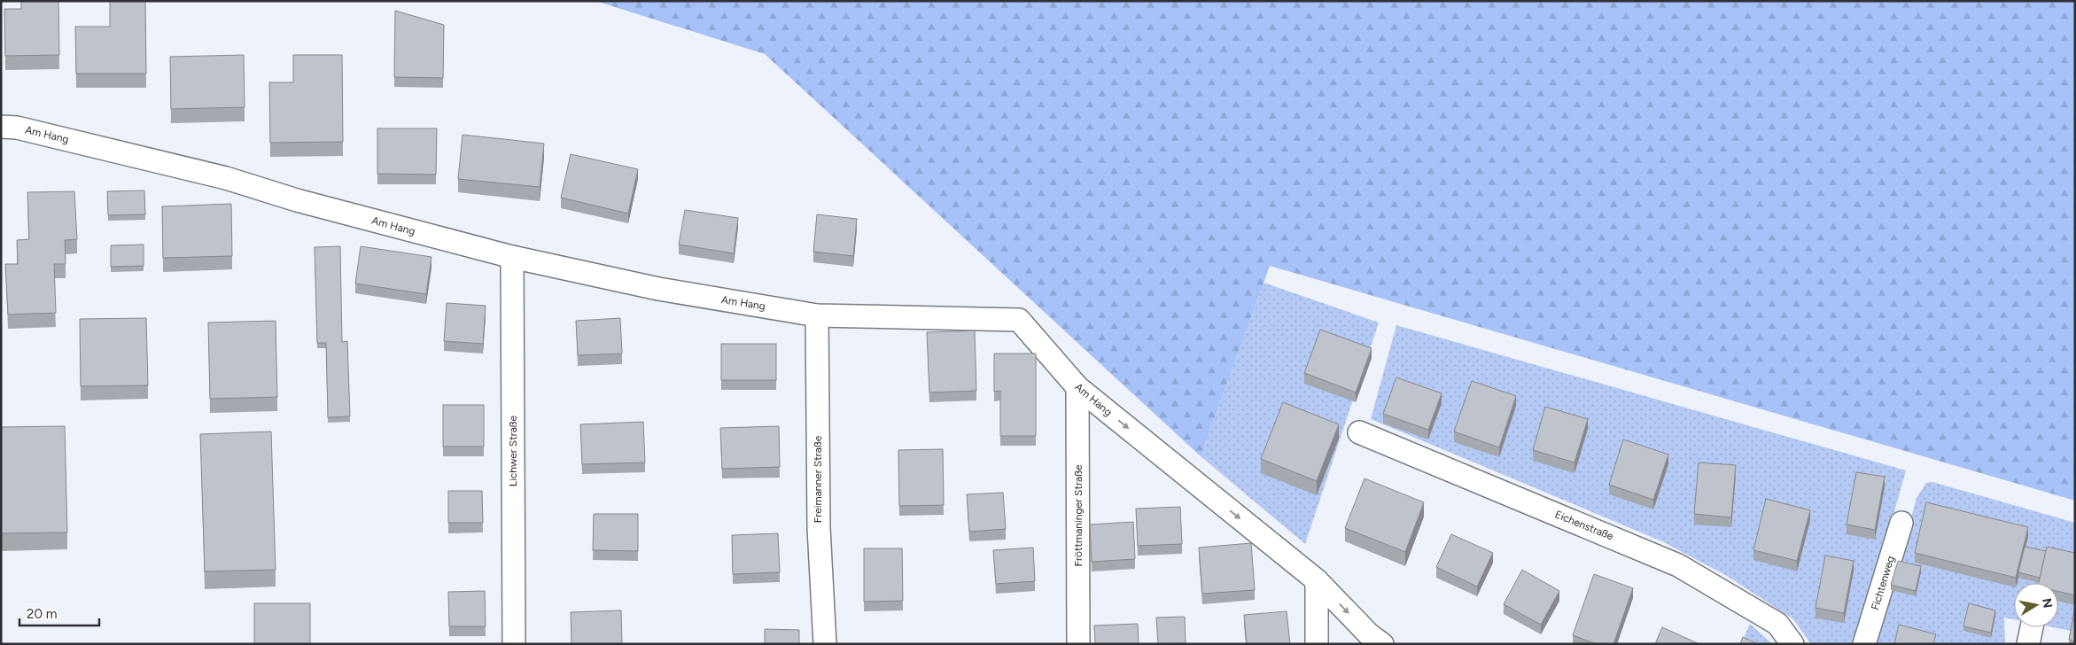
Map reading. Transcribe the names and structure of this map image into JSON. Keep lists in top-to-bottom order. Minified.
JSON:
{"streets":{"street":["Am Hang","Lichwer Straße","Freimanner Straße","Fröttmaninger Straße","Eichenstraße","Fichtenweg"]},"crossings":[["Am Hang","Lichwer Straße"],["Am Hang","Freimanner Straße"],["Am Hang","Fröttmaninger Straße"]],"scale_bar":"20 m","north":"right"}
